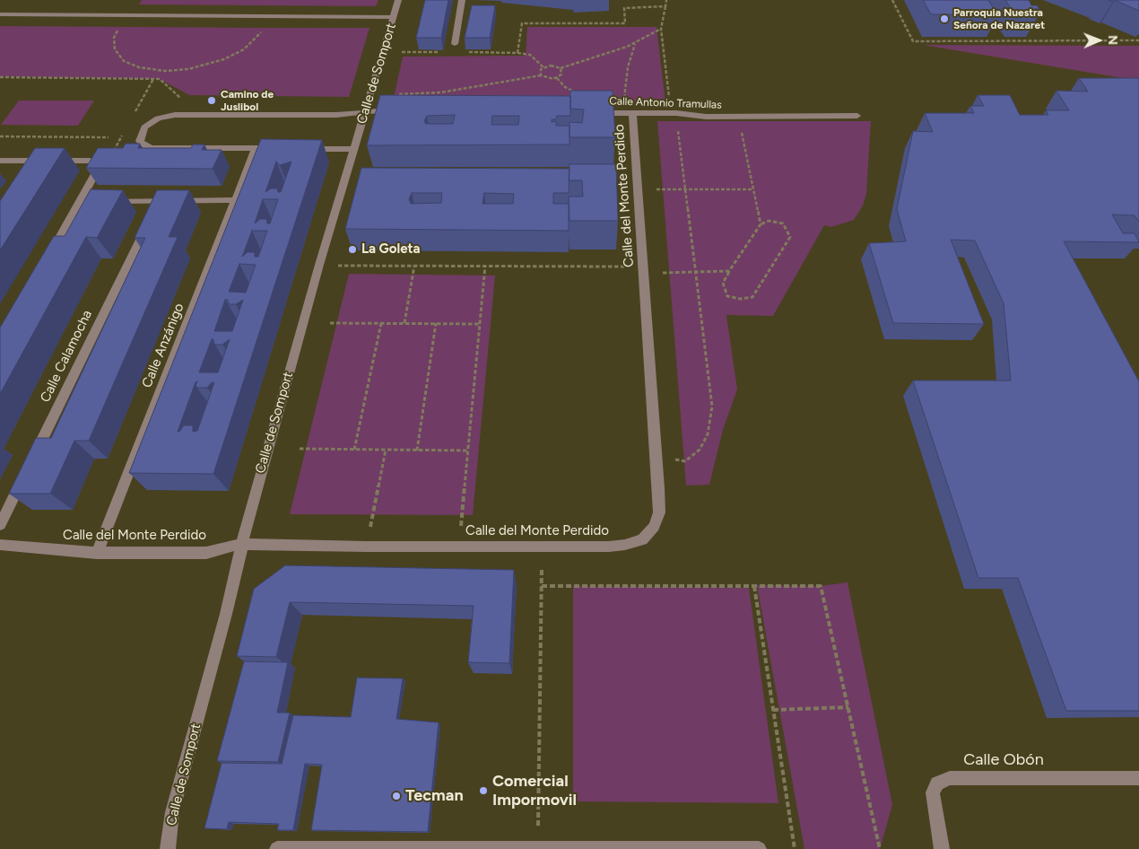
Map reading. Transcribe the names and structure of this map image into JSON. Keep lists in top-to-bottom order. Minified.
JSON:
{"streets":{"street":["Calle de Somport","Calle Antonio Tramullas","Calle del Monte Perdido","Calle Anzánigo","Calle Calamocha","Calle Obón"]},"crossings":[["Calle de Somport","Calle del Monte Perdido"],["Calle Antonio Tramullas","Calle del Monte Perdido"],["Calle del Monte Perdido","Calle Anzánigo"]],"places":["Parroquia Nuestra Señora de Nazaret","Camino de Juslibol","La Goleta","Comercial Impormovil","Tecman"],"north":"right"}
